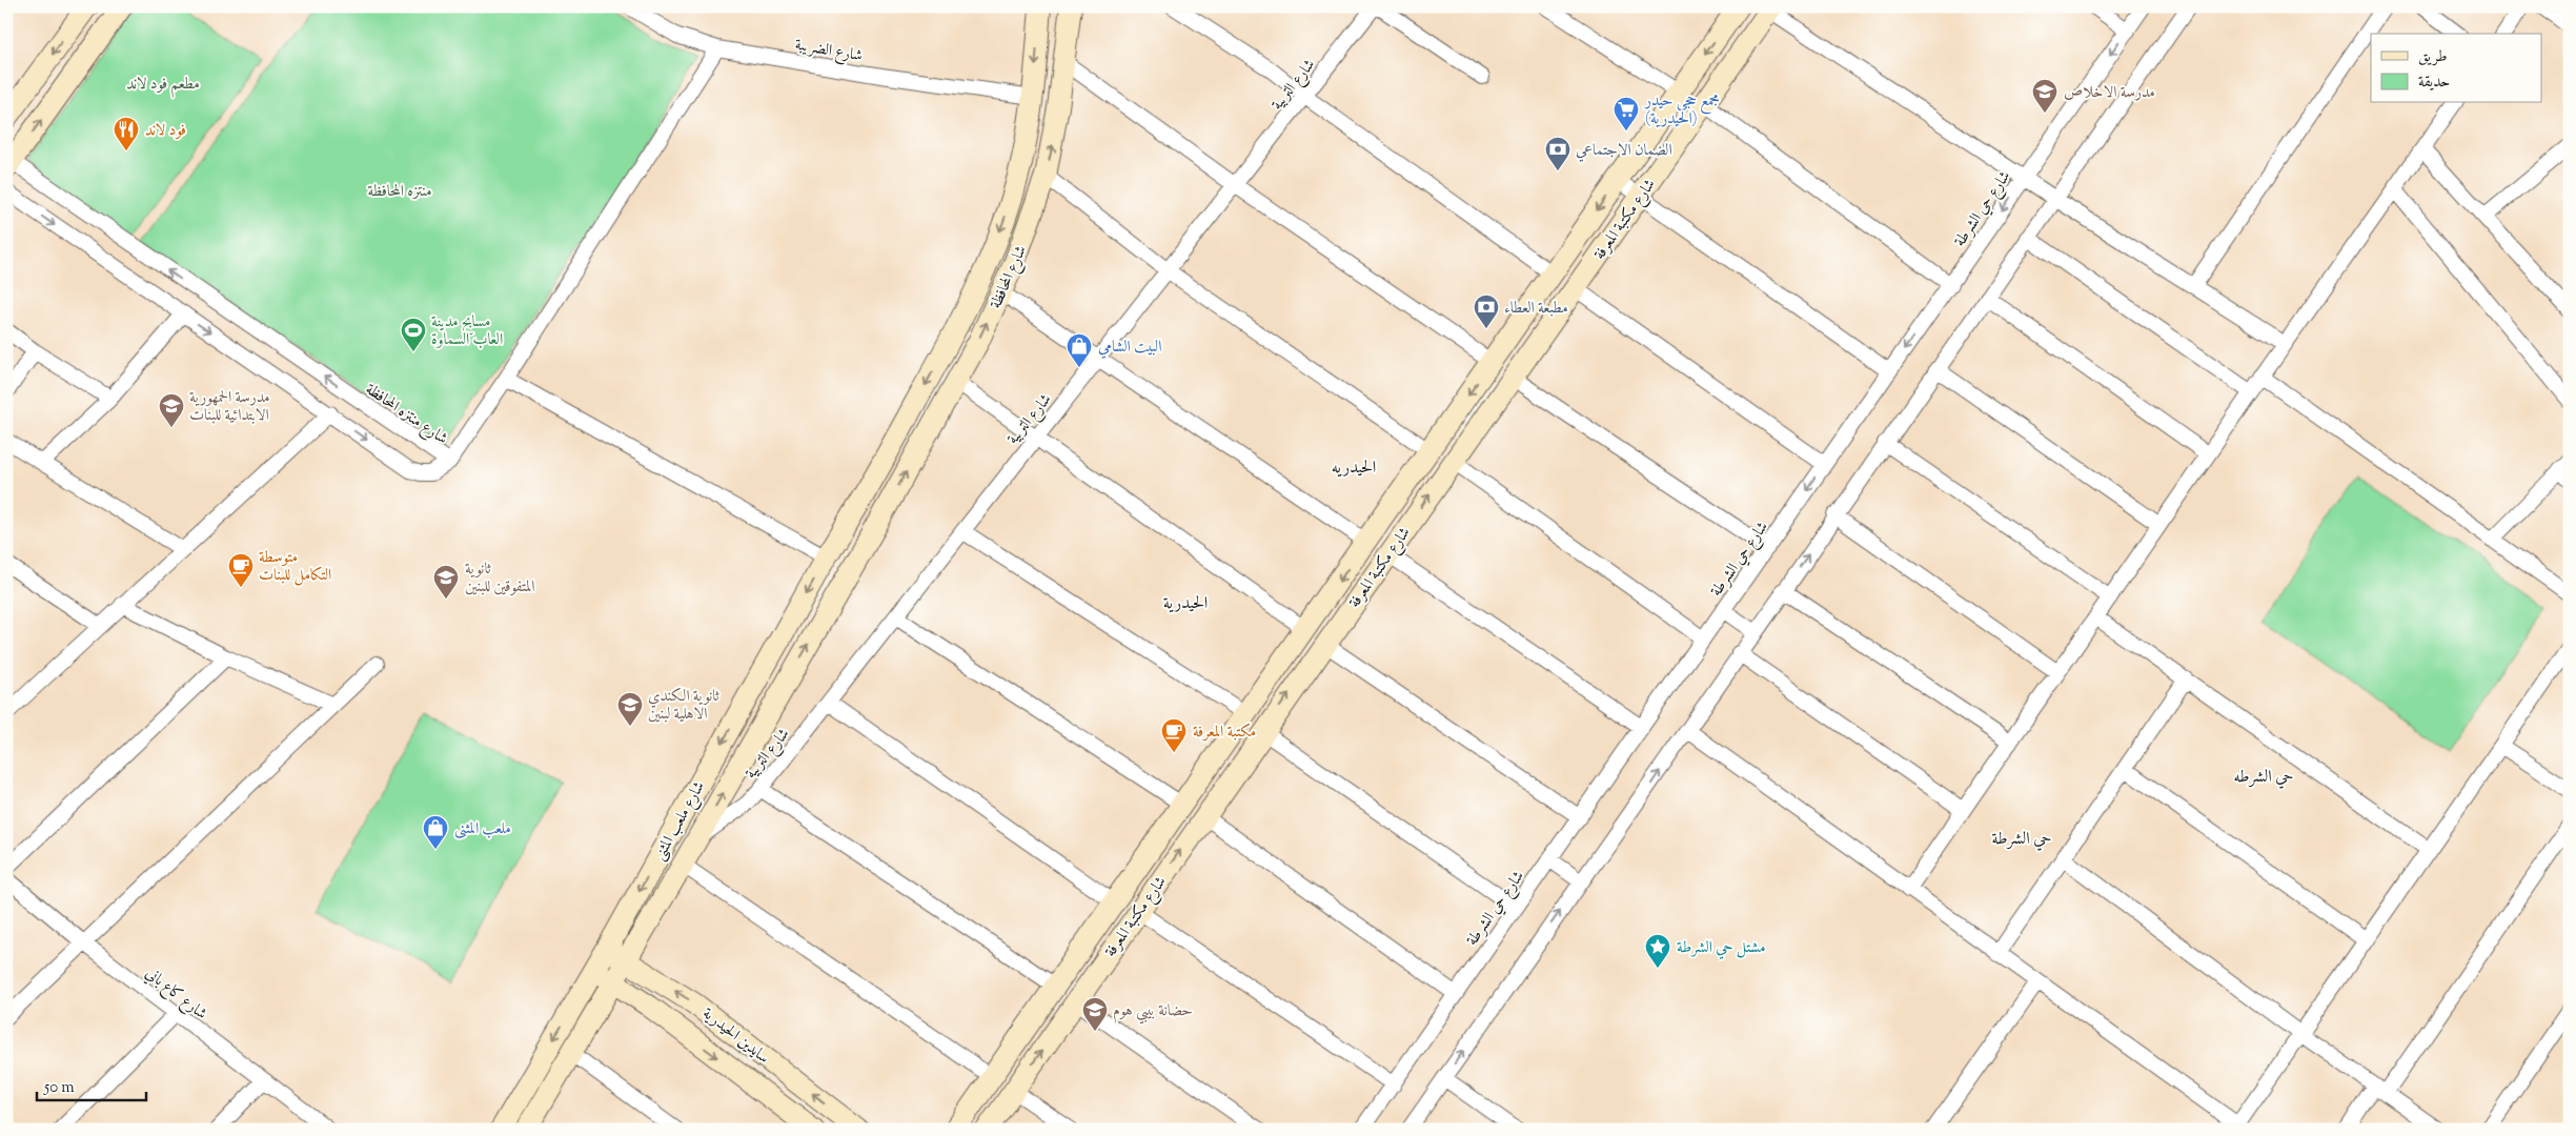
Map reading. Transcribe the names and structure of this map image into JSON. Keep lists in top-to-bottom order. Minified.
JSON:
{"streets":{"street":["شارع الضريبة","شارع التربية","شارع حي الشرطة","شارع مكتبة المعرفة","شارع المحافظة","شارع منتزه المحافظة","شارع ملعب المثنى","شارع كاع باني","سايدين الحيدرية"]},"crossings":[["شارع الضريبة","شارع المحافظة"],["شارع التربية","شارع ملعب المثنى"],["شارع المحافظة","شارع ملعب المثنى"],["شارع ملعب المثنى","سايدين الحيدرية"]],"districts":["الحيدريه","الحيدرية","حي الشرطه","حي الشرطة"],"parks":["مطعم فود لاند","منتزه المحافظة"],"places":{"school or university":["مدرسة الاخلاص","مدرسة الحمهورية الابتدائية للبنات","ثانوية المتفوقين للبنين","ثانوية الكندي الاهلية لبنين","حضانة بيبي هوم"],"supermarket":["مجمع حجي حيدر (الحيدرية)"],"restaurant":["فود لاند"],"bank":["الضمان الاجتماعي","مطبعة العطاء"],"sports":["مسابح مدينة العاب السماوة"],"shop":["البيت الشامي","ملعب المثنى"],"cafe":["متوسطة التكامل للبنات","مكتبة المعرفة"],"place":["مشتل حي الشرطة"]},"legend":["طريق","حديقة"],"scale_bar":"50 m"}
